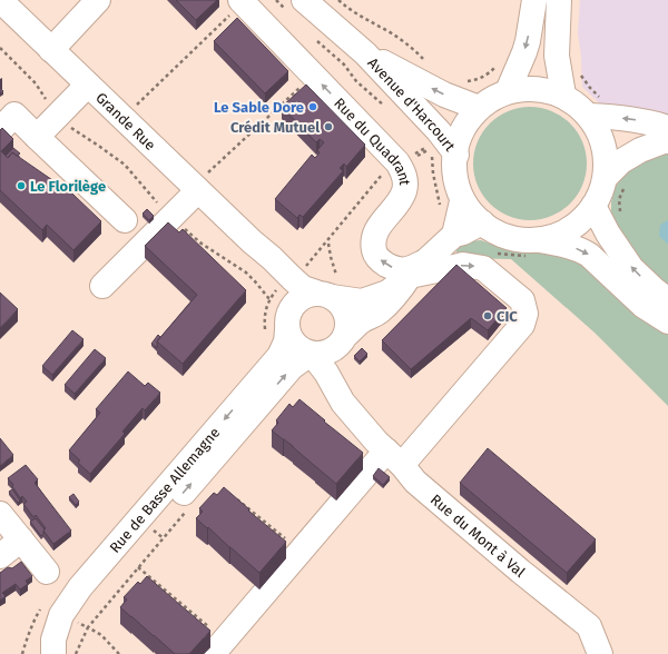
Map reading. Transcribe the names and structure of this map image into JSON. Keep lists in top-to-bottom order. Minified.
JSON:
{"streets":{"street":["Avenue d'Harcourt","Grande Rue","Rue du Quadrant","Rue de Basse Allemagne","Rue du Mont à Val"]},"crossings":[["Grande Rue","Rue de Basse Allemagne"],["Grande Rue","Rue du Mont à Val"],["Rue de Basse Allemagne","Rue du Mont à Val"]],"places":["Le Sable Dore","Crédit Mutuel","Le Florilège","CIC"]}
